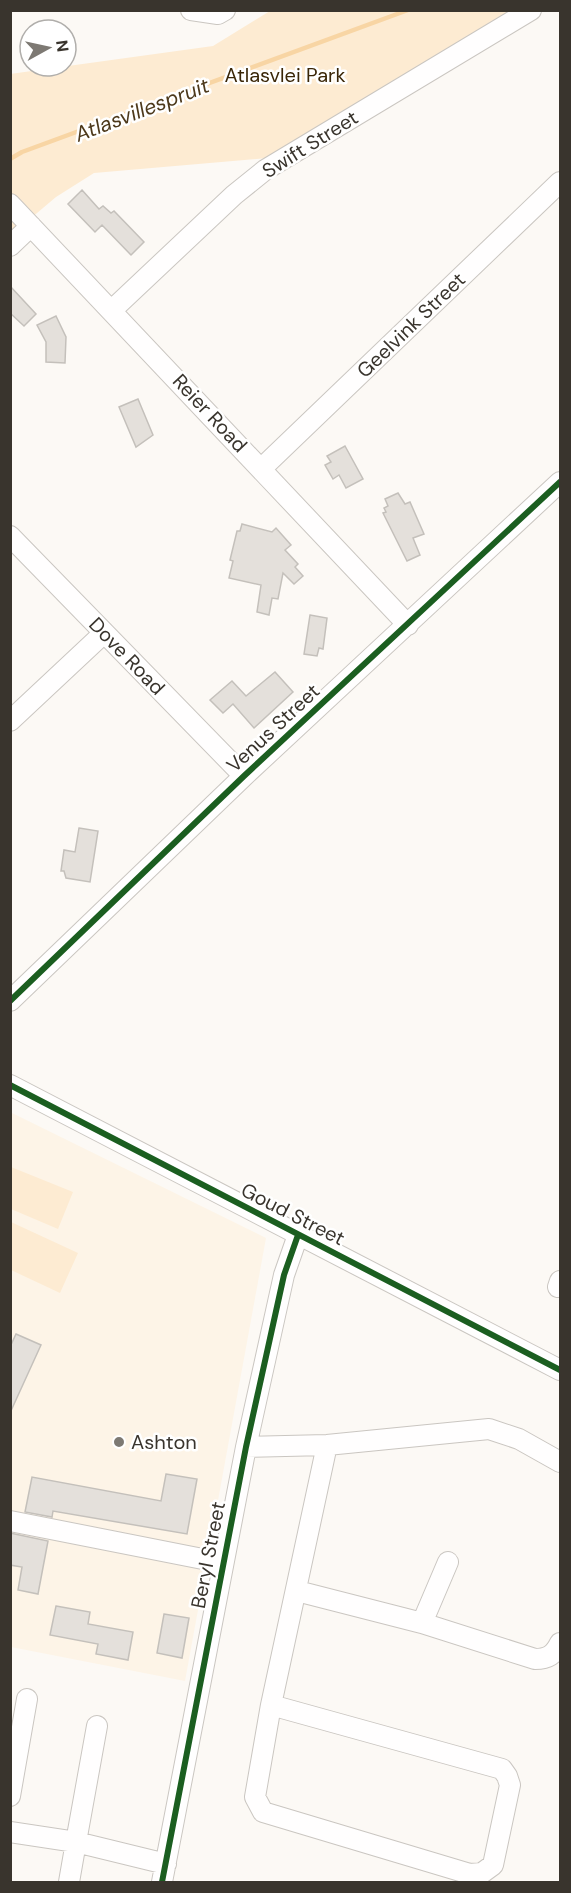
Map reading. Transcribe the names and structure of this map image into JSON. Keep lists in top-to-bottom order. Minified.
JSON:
{"streets":{"street":["Swift Street","Geelvink Street","Reier Road","Dove Road","Venus Street","Goud Street","Beryl Street"]},"crossings":[["Swift Street","Reier Road"],["Geelvink Street","Reier Road"],["Reier Road","Venus Street"],["Dove Road","Venus Street"],["Goud Street","Beryl Street"]],"water":["Atlasvillespruit"],"parks":["Atlasvlei Park"],"places":["Ashton"],"north":"right"}
